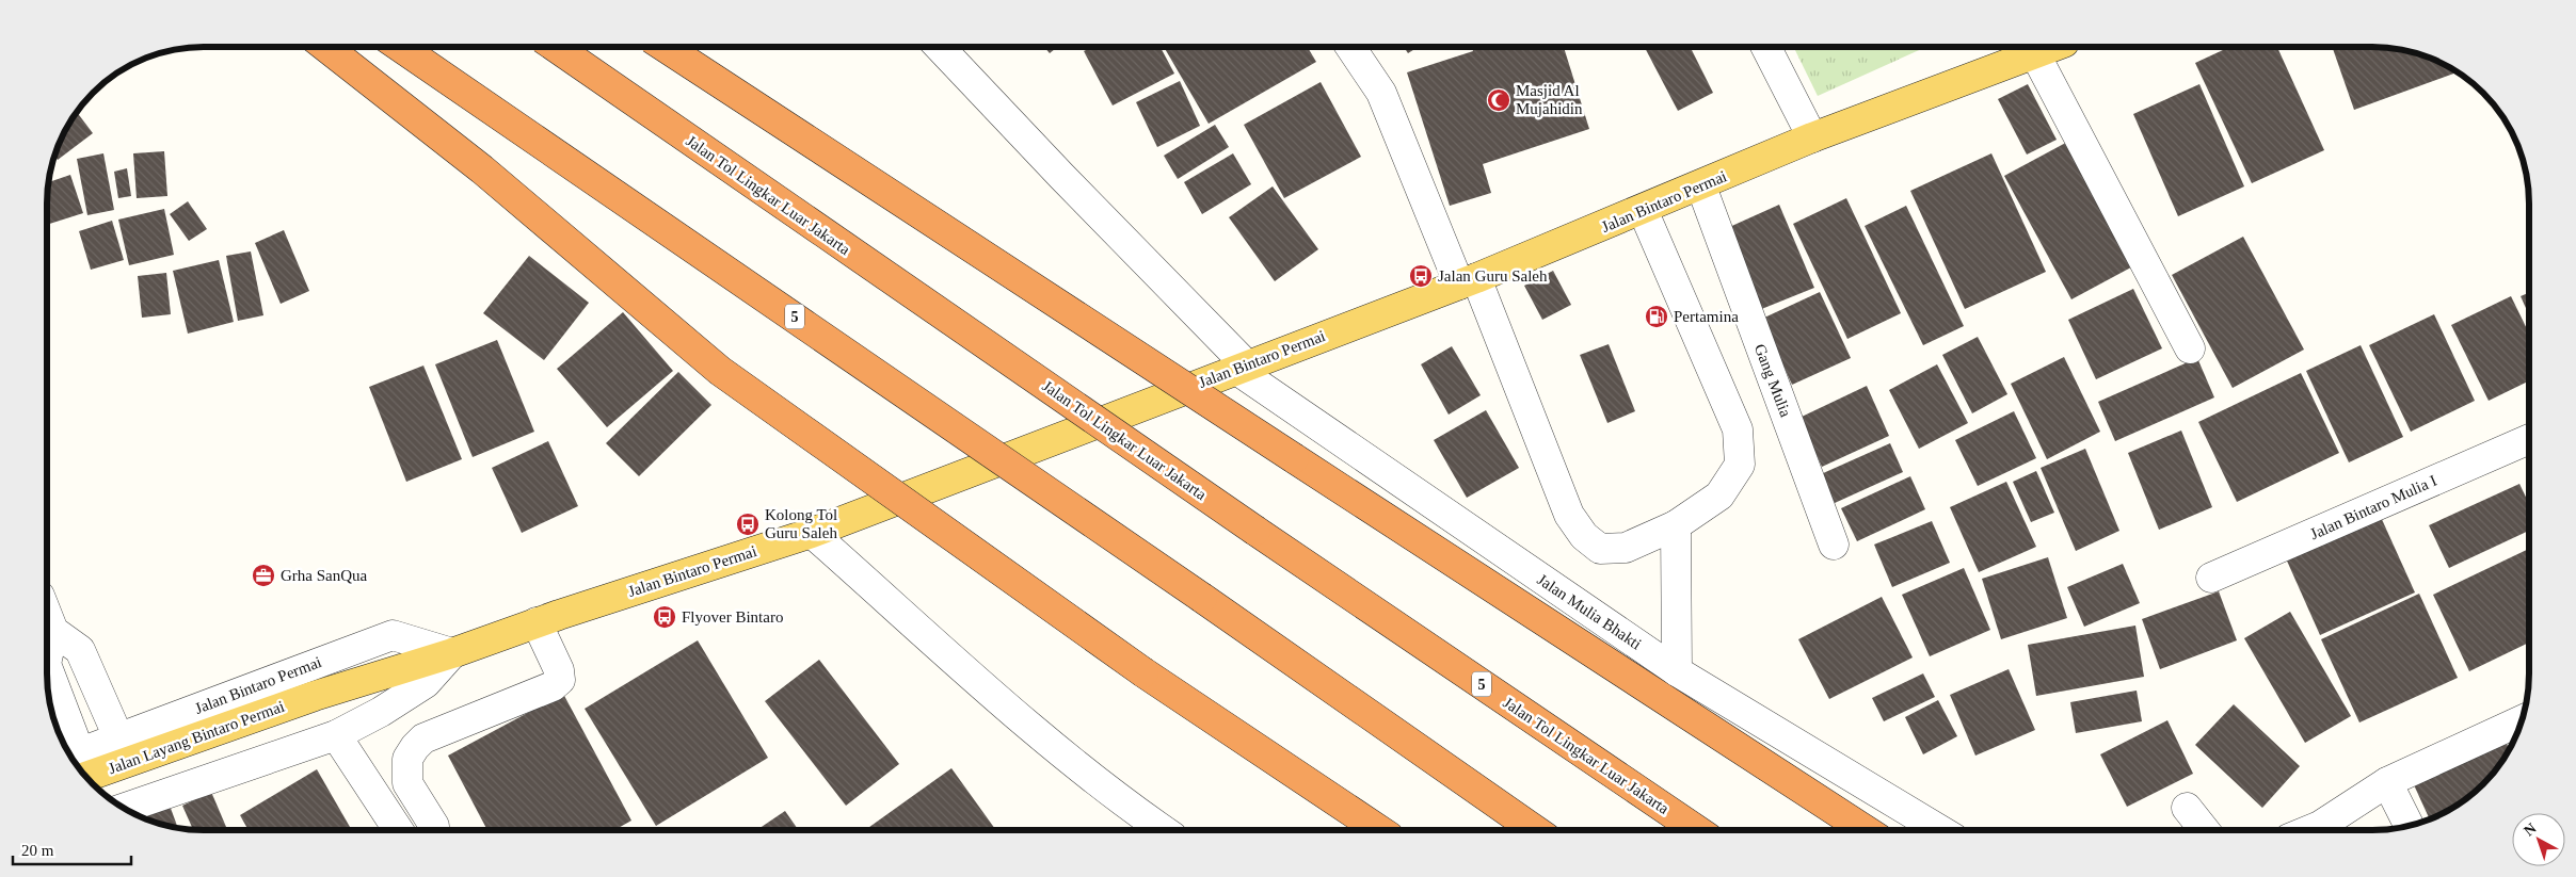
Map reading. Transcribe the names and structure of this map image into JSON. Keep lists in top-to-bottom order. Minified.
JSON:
{"streets":{"highway":["Jalan Tol Lingkar Luar Jakarta","5"],"main road":["Jalan Bintaro Permai","Jalan Layang Bintaro Permai"],"street":["Gang Mulia","Jalan Bintaro Mulia I","Jalan Mulia Bhakti"]},"crossings":[["Jalan Bintaro Permai","Gang Mulia"],["Jalan Bintaro Permai","Jalan Mulia Bhakti"],["Jalan Bintaro Permai","Jalan Layang Bintaro Permai"]],"places":{"mosque":["Masjid Al Mujahidin"],"bus stop":["Jalan Guru Saleh","Kolong Tol Guru Saleh","Flyover Bintaro"],"fuel station":["Pertamina"],"office":["Grha SanQua"]},"scale_bar":"20 m","north":"top left"}
